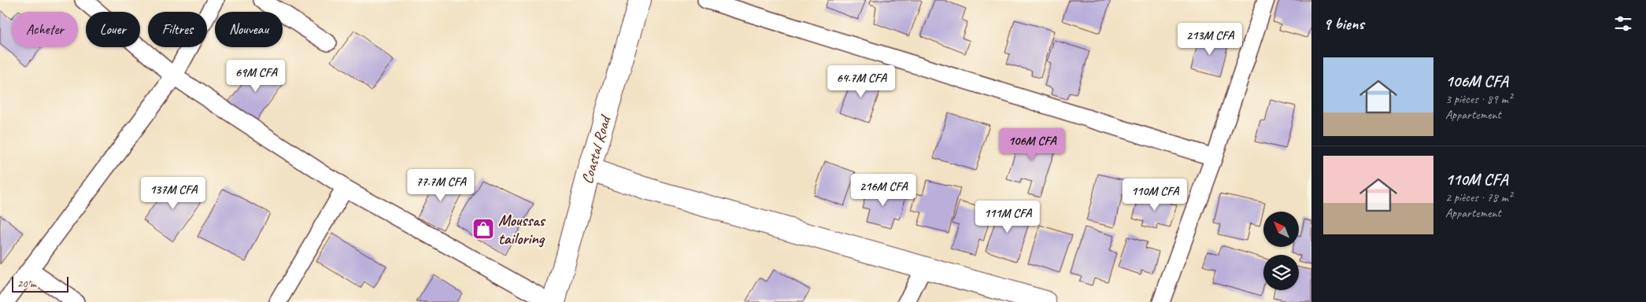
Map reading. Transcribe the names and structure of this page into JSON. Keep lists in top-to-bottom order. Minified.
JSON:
{"streets":{"street":["Coastal Road"]},"places":{"shop":["Moussas tailoring"]},"scale_bar":"20 m","north":"top left","page":{"heading":"9 biens","chip":["Acheter","Louer","Filtres","Nouveau"],"price":["213M CFA","69M CFA","64.7M CFA","106M CFA","77.7M CFA","216M CFA","137M CFA","110M CFA","111M CFA"],"list":[{"name":"106M CFA","note":"3 pièces · 89 m² · Appartement"},{"name":"110M CFA","note":"2 pièces · 78 m² · Appartement"}],"scale":"20 m"}}
